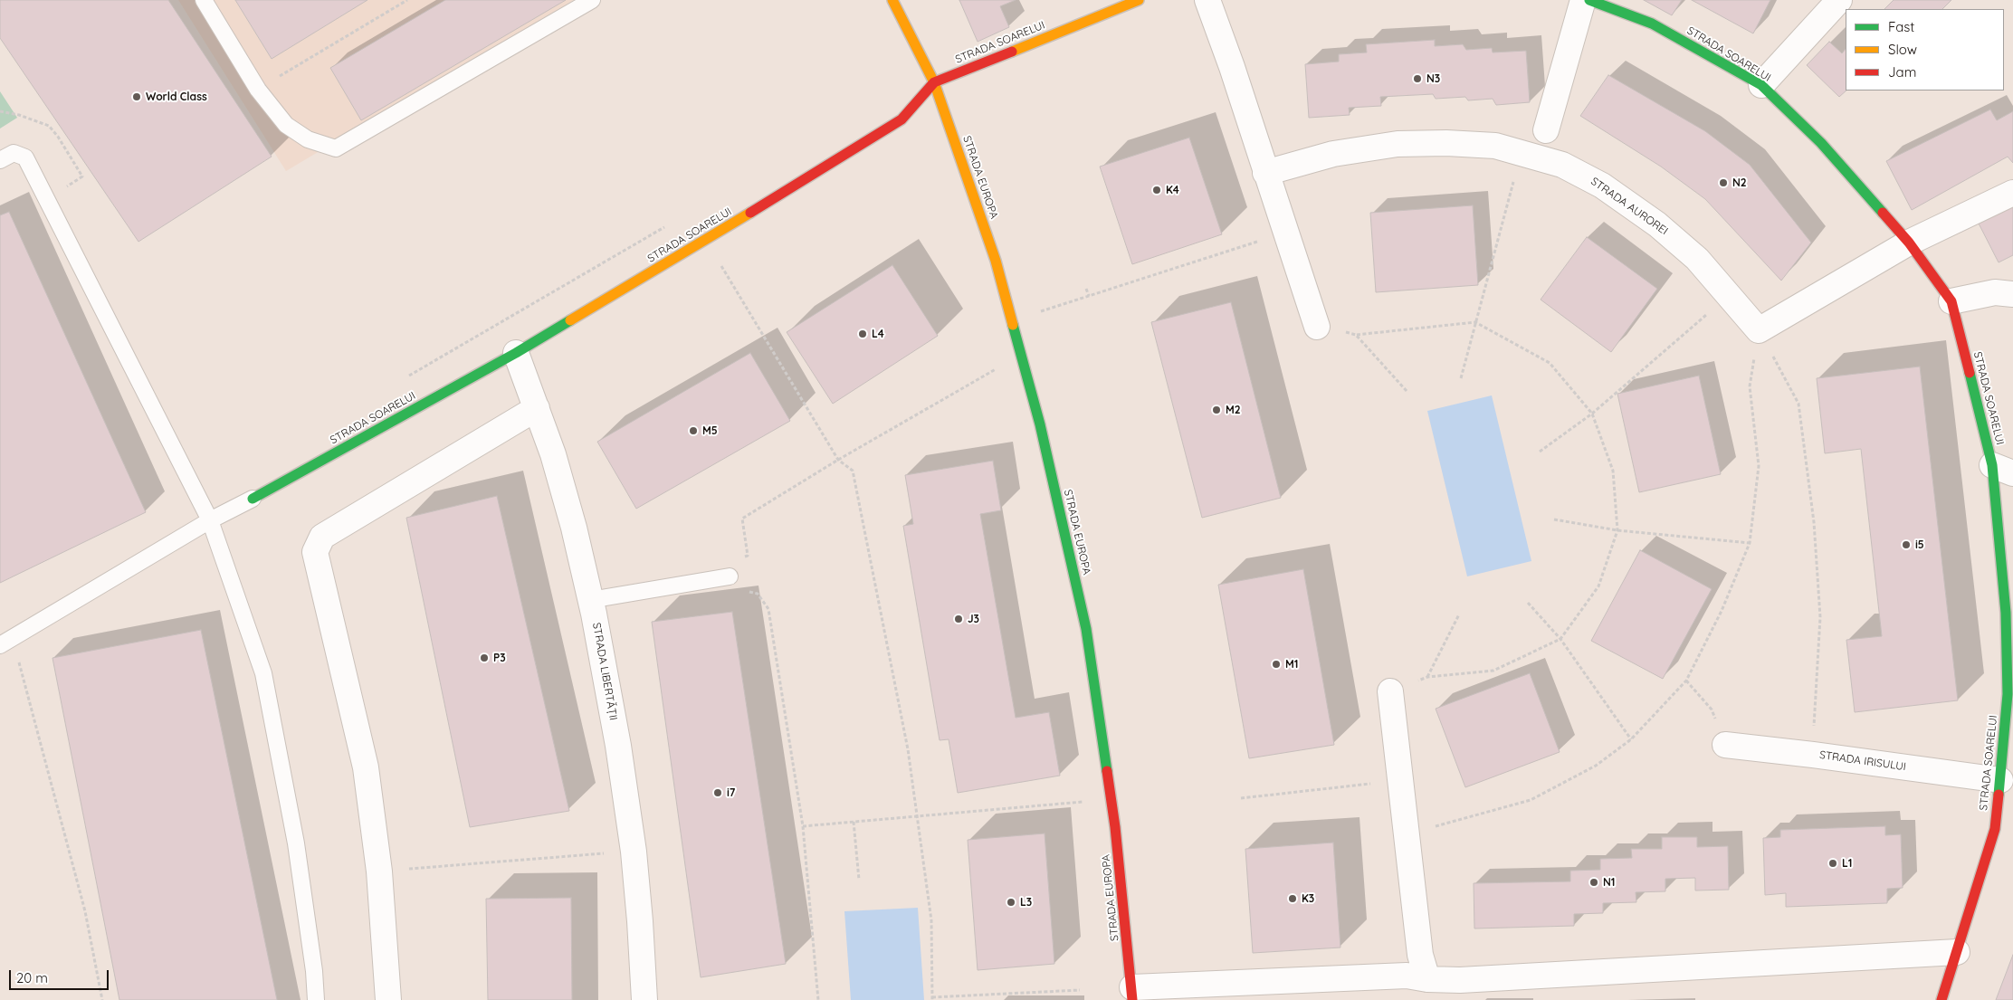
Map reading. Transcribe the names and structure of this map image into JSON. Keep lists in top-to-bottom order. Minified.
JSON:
{"streets":{"street":["STRADA SOARELUI","STRADA EUROPA","STRADA AUROREI","STRADA LIBERTĂȚII","STRADA IRISULUI"]},"crossings":[["STRADA SOARELUI","STRADA EUROPA"],["STRADA SOARELUI","STRADA LIBERTĂȚII"],["STRADA SOARELUI","STRADA IRISULUI"]],"places":["N3","World Class","N2","K4","L4","M2","M5","i5","J3","P3","M1","i7","L1","N1","K3","L3"],"legend":["Fast","Slow","Jam"],"scale_bar":"20 m"}
